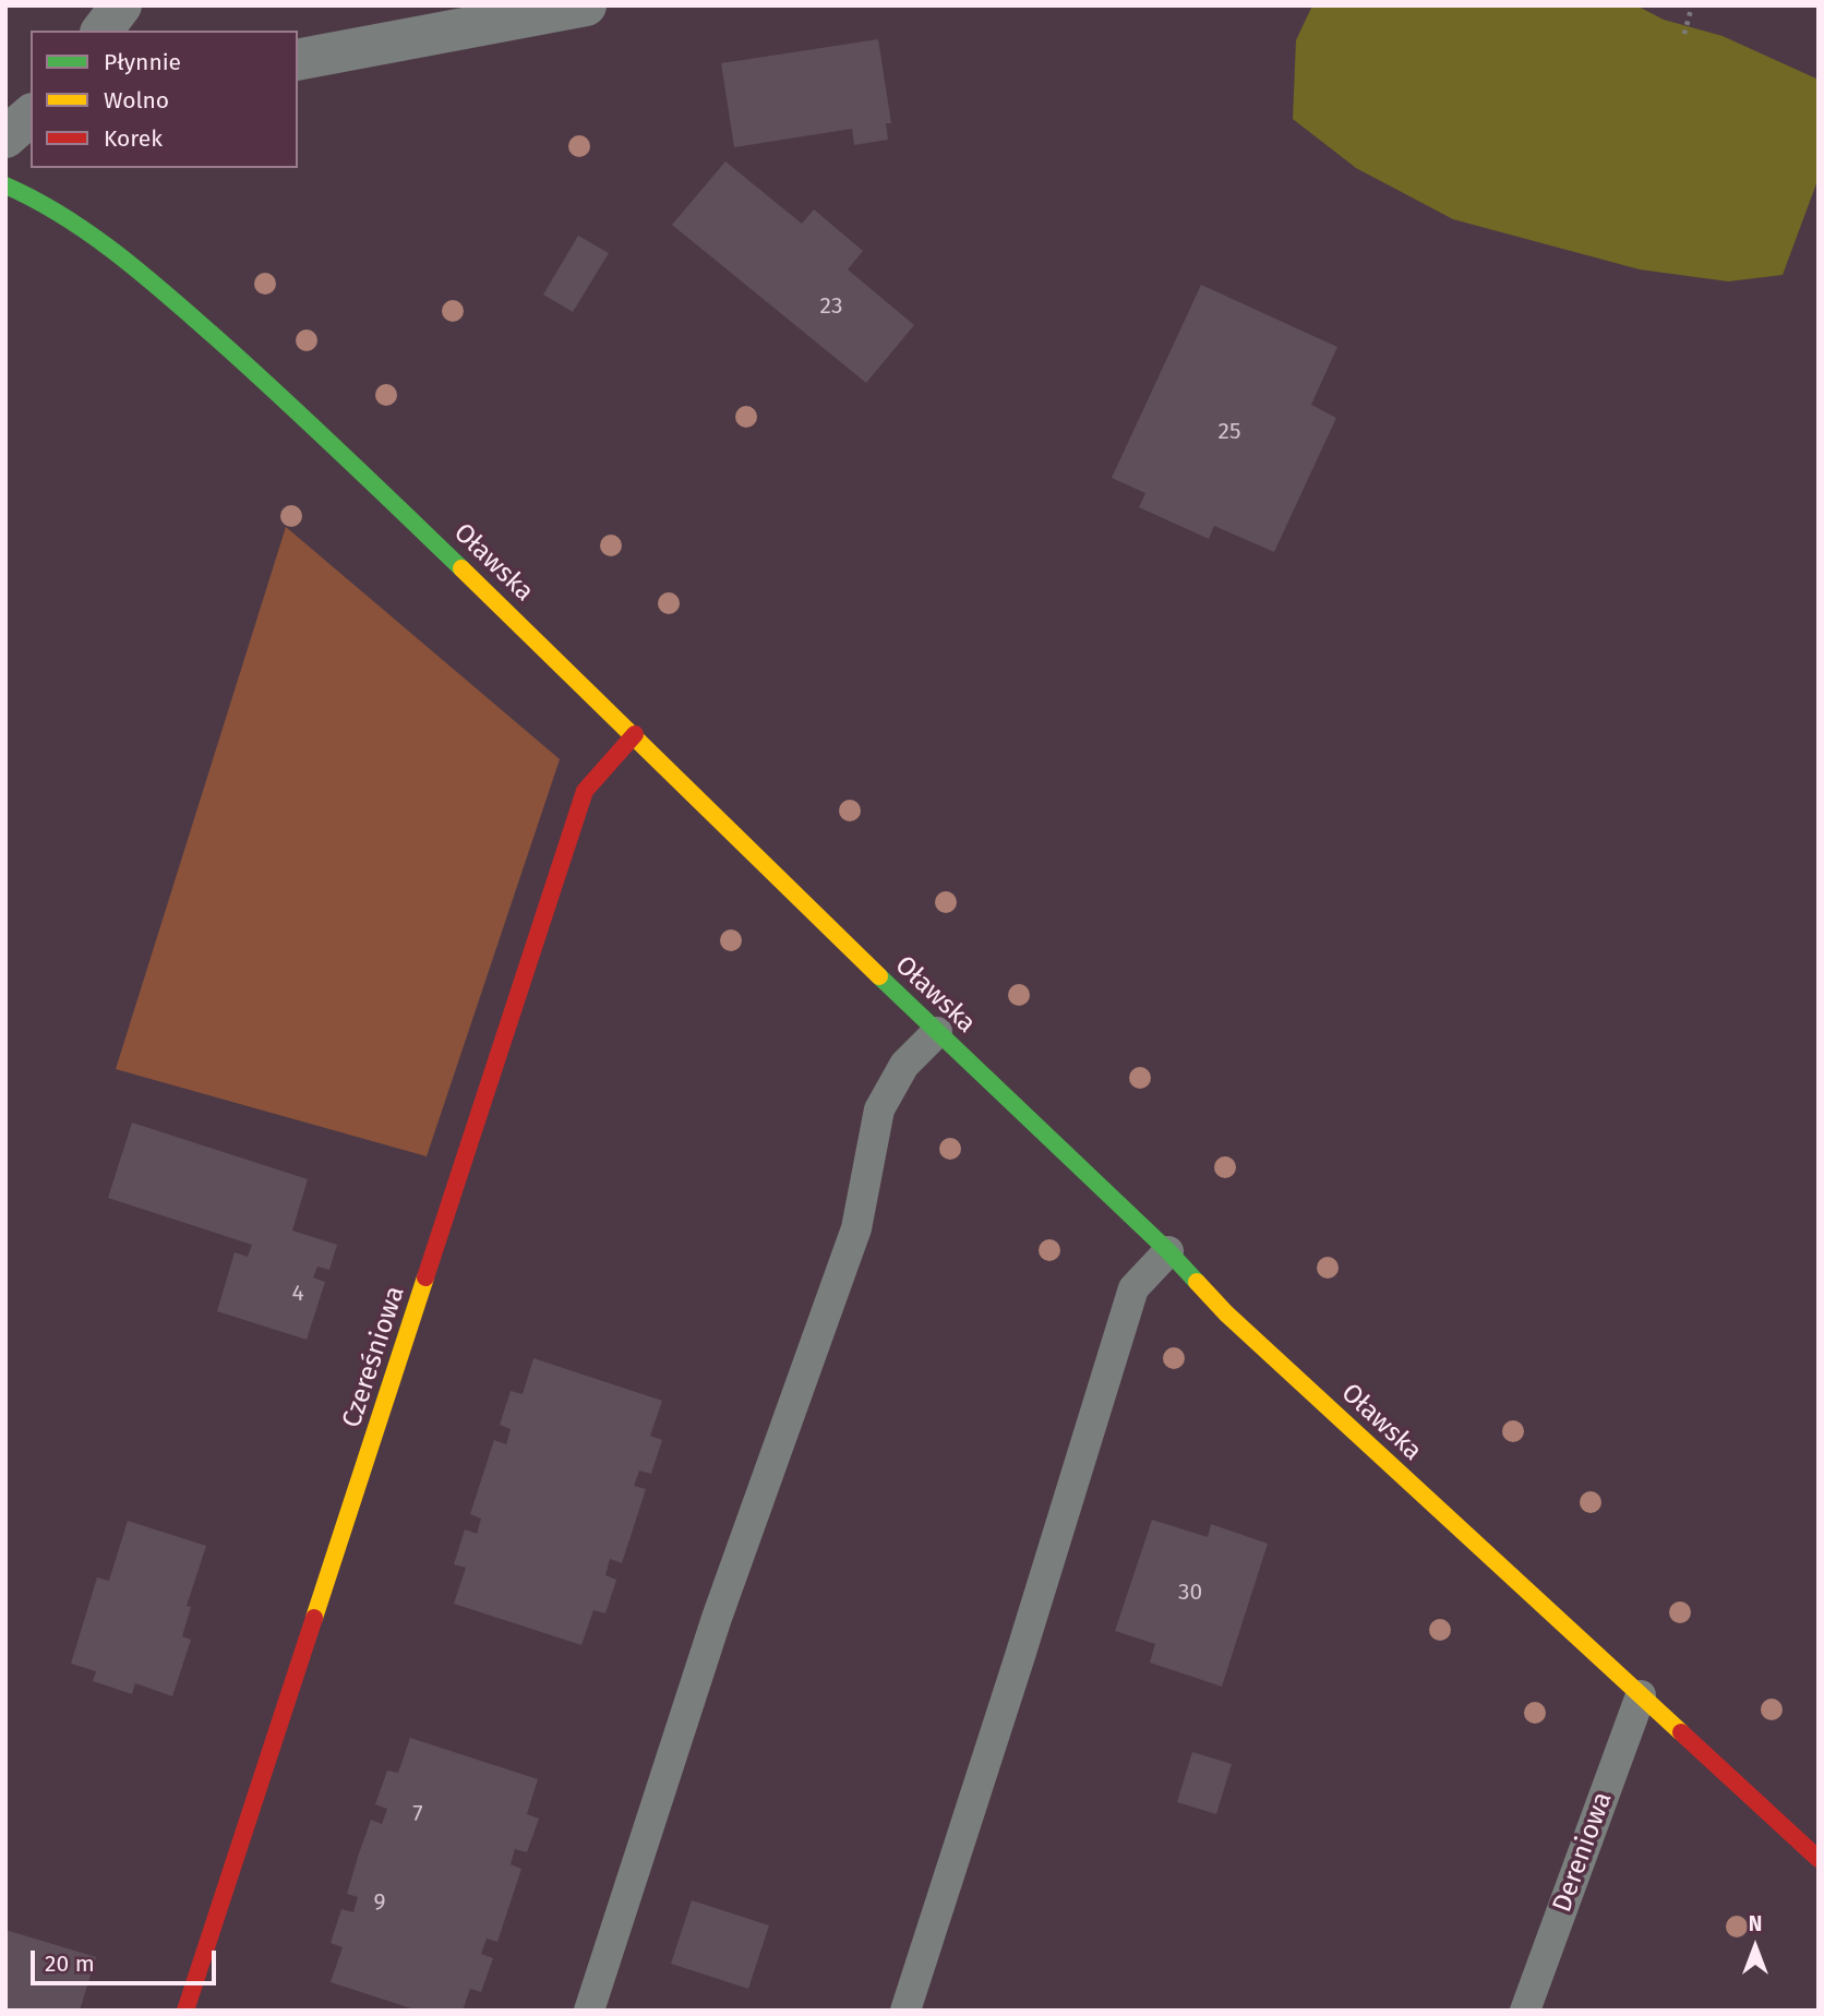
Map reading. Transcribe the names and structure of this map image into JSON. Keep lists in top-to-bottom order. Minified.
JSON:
{"streets":{"street":["Oławska","Czereśniowa"],"lane":["Dereniowa"]},"crossings":[["Oławska","Czereśniowa"],["Oławska","Dereniowa"]],"house_numbers":["23","25","4","30","7","9"],"legend":["Płynnie","Wolno","Korek"],"scale_bar":"20 m","north":"top"}
